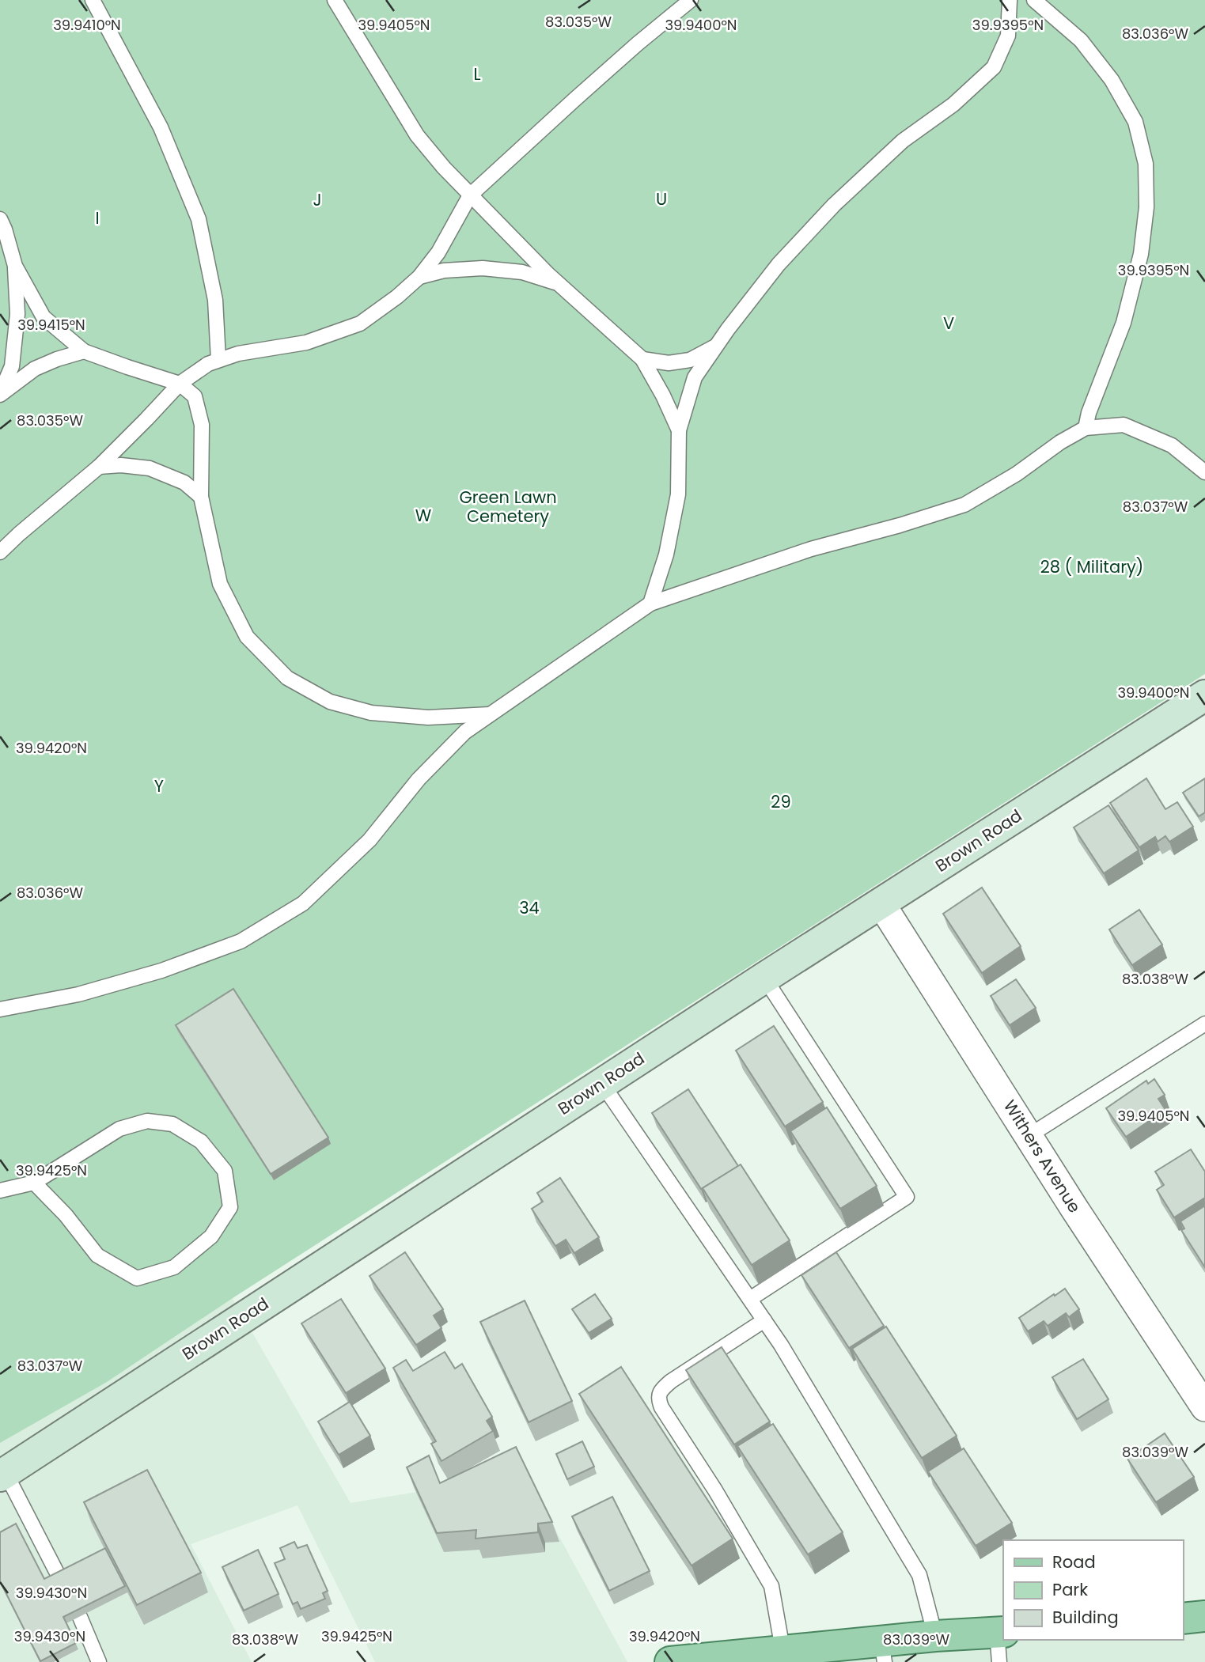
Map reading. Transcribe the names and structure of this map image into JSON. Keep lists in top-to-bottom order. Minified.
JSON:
{"streets":{"main road":["Brown Road"],"street":["Withers Avenue"]},"crossings":[["Brown Road","Withers Avenue"]],"parks":["L","U","J","I","V","Green Lawn Cemetery","W","28 ( Military)","Y","29","34"],"legend":["Road","Park","Building"],"coordinates":["83.035°W","39.9410°N","39.9405°N","39.9400°N","39.9395°N","83.036°W","39.9415°N","83.037°W","39.9420°N","83.038°W","39.9425°N","83.039°W","39.9430°N"]}
